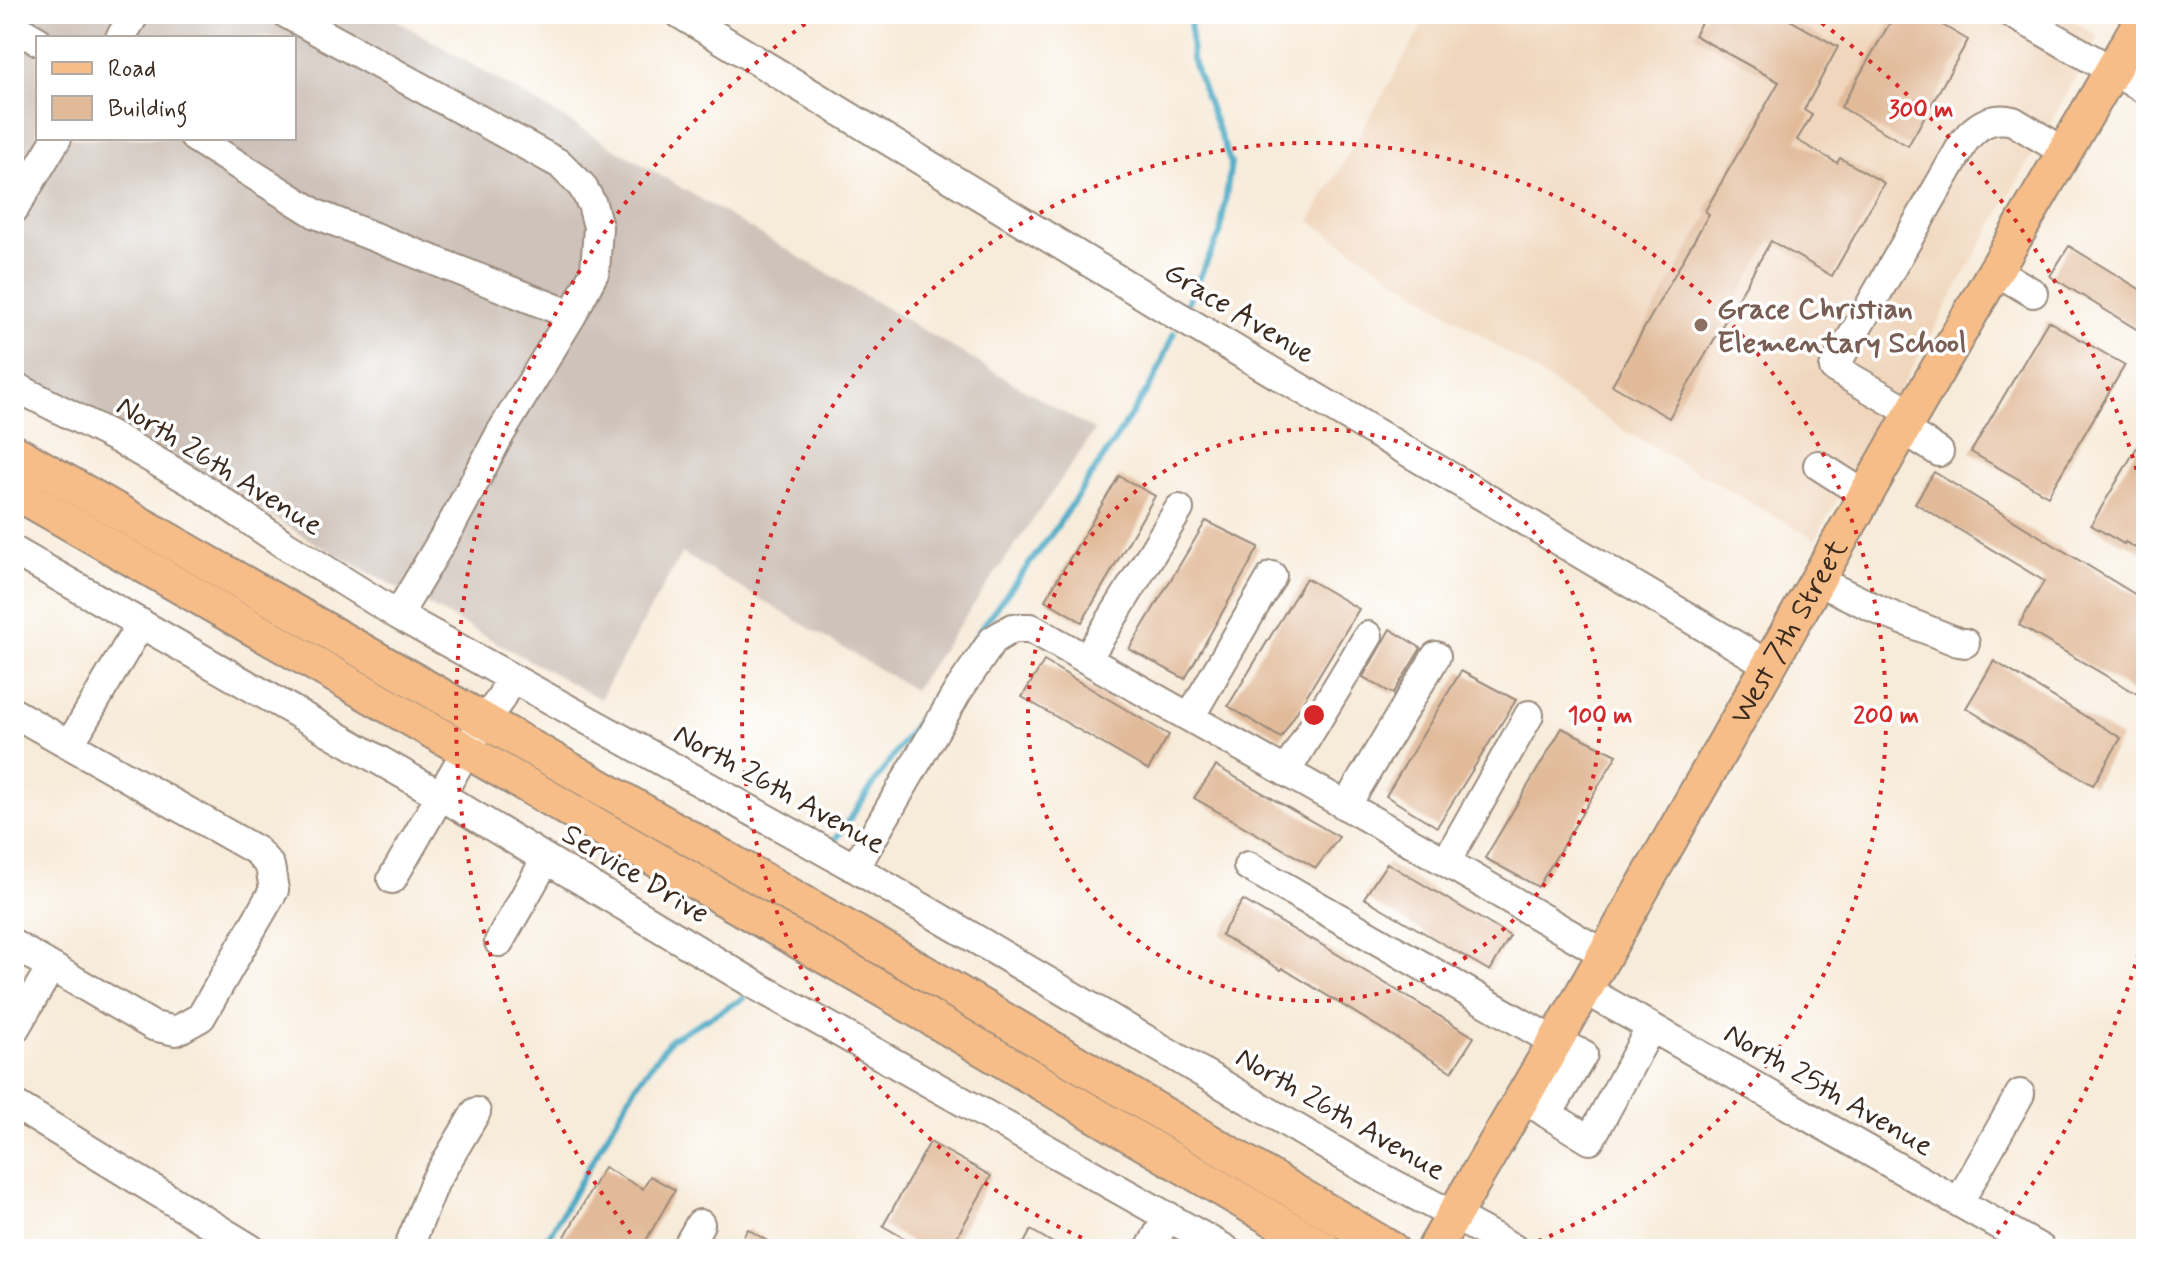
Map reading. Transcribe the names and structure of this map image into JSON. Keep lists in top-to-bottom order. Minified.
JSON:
{"streets":{"main road":["West 7th Street"],"street":["Grace Avenue","North 26th Avenue","Service Drive","North 25th Avenue"]},"crossings":[["Grace Avenue","West 7th Street"],["North 26th Avenue","West 7th Street"],["West 7th Street","North 25th Avenue"]],"places":["Grace Christian Elementary School"],"legend":["Road","Building"],"rings":["300 m","100 m","200 m"]}
